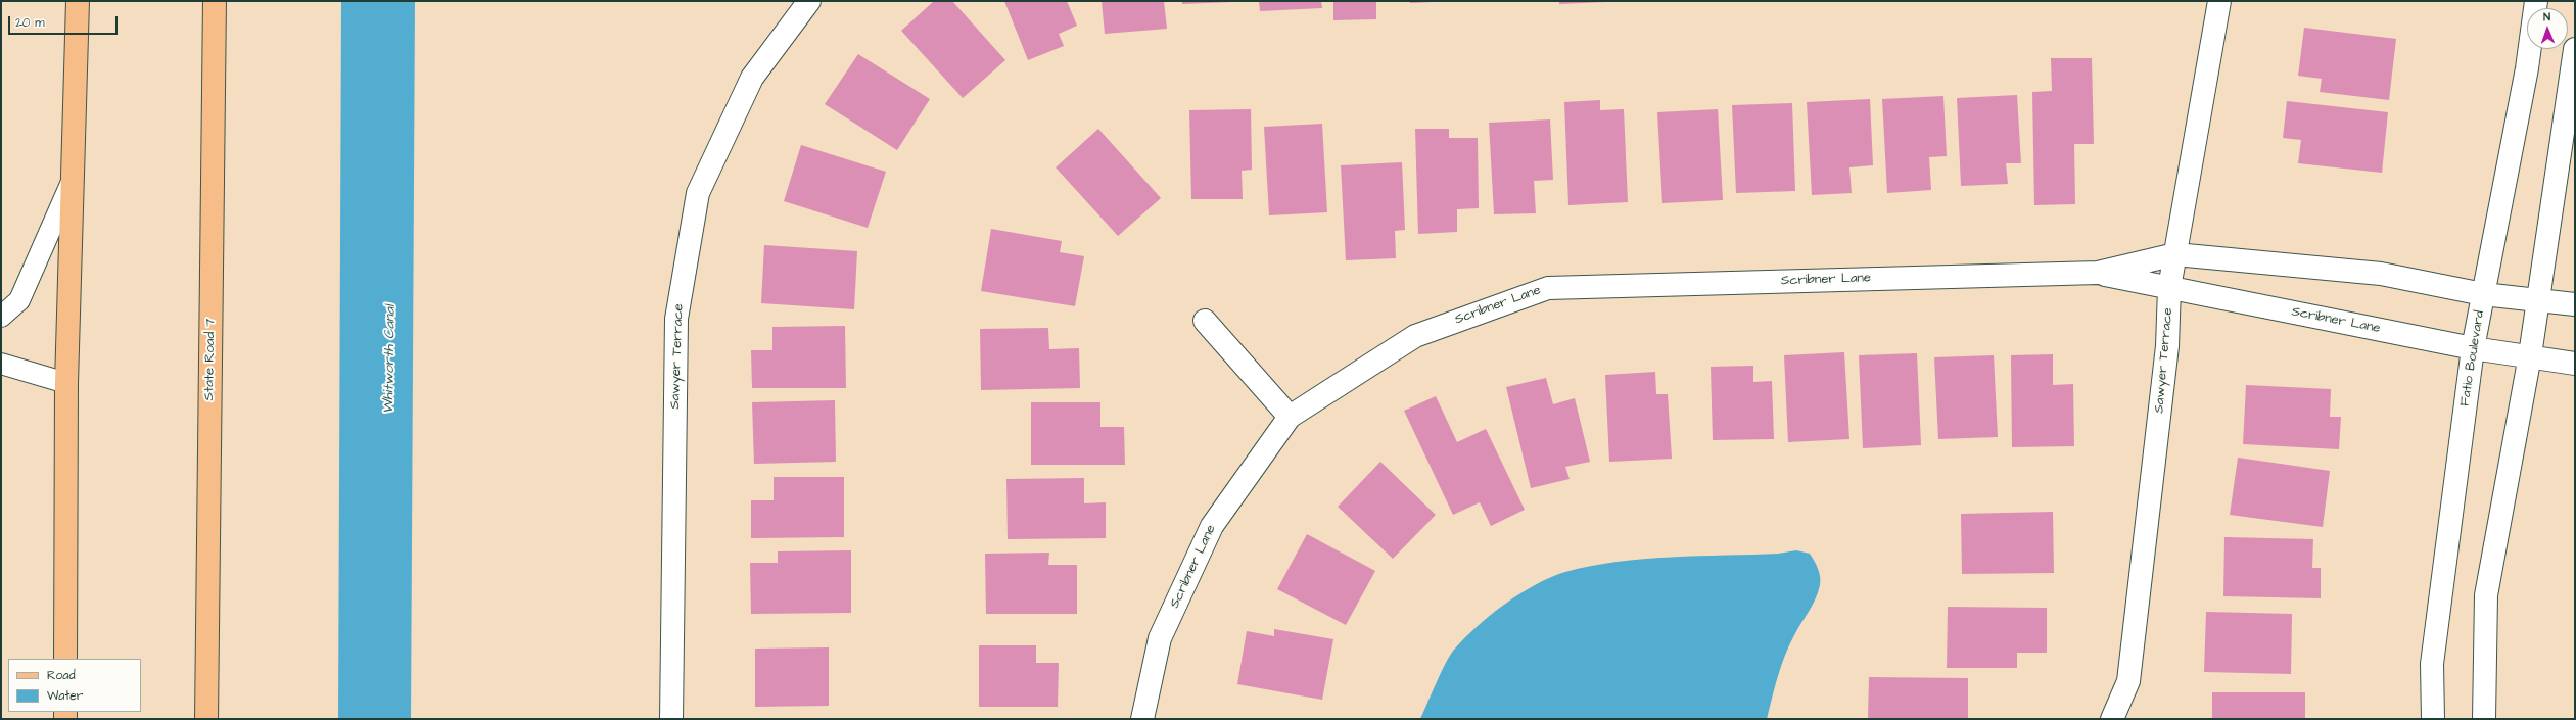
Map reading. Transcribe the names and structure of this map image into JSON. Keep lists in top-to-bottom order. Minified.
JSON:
{"streets":{"main road":["State Road 7"],"street":["Scribner Lane","Sawyer Terrace","Fatio Boulevard"]},"crossings":[["Scribner Lane","Sawyer Terrace"],["Scribner Lane","Fatio Boulevard"]],"water":["Whitworth Canal"],"legend":["Road","Water"],"scale_bar":"20 m","north":"top"}
